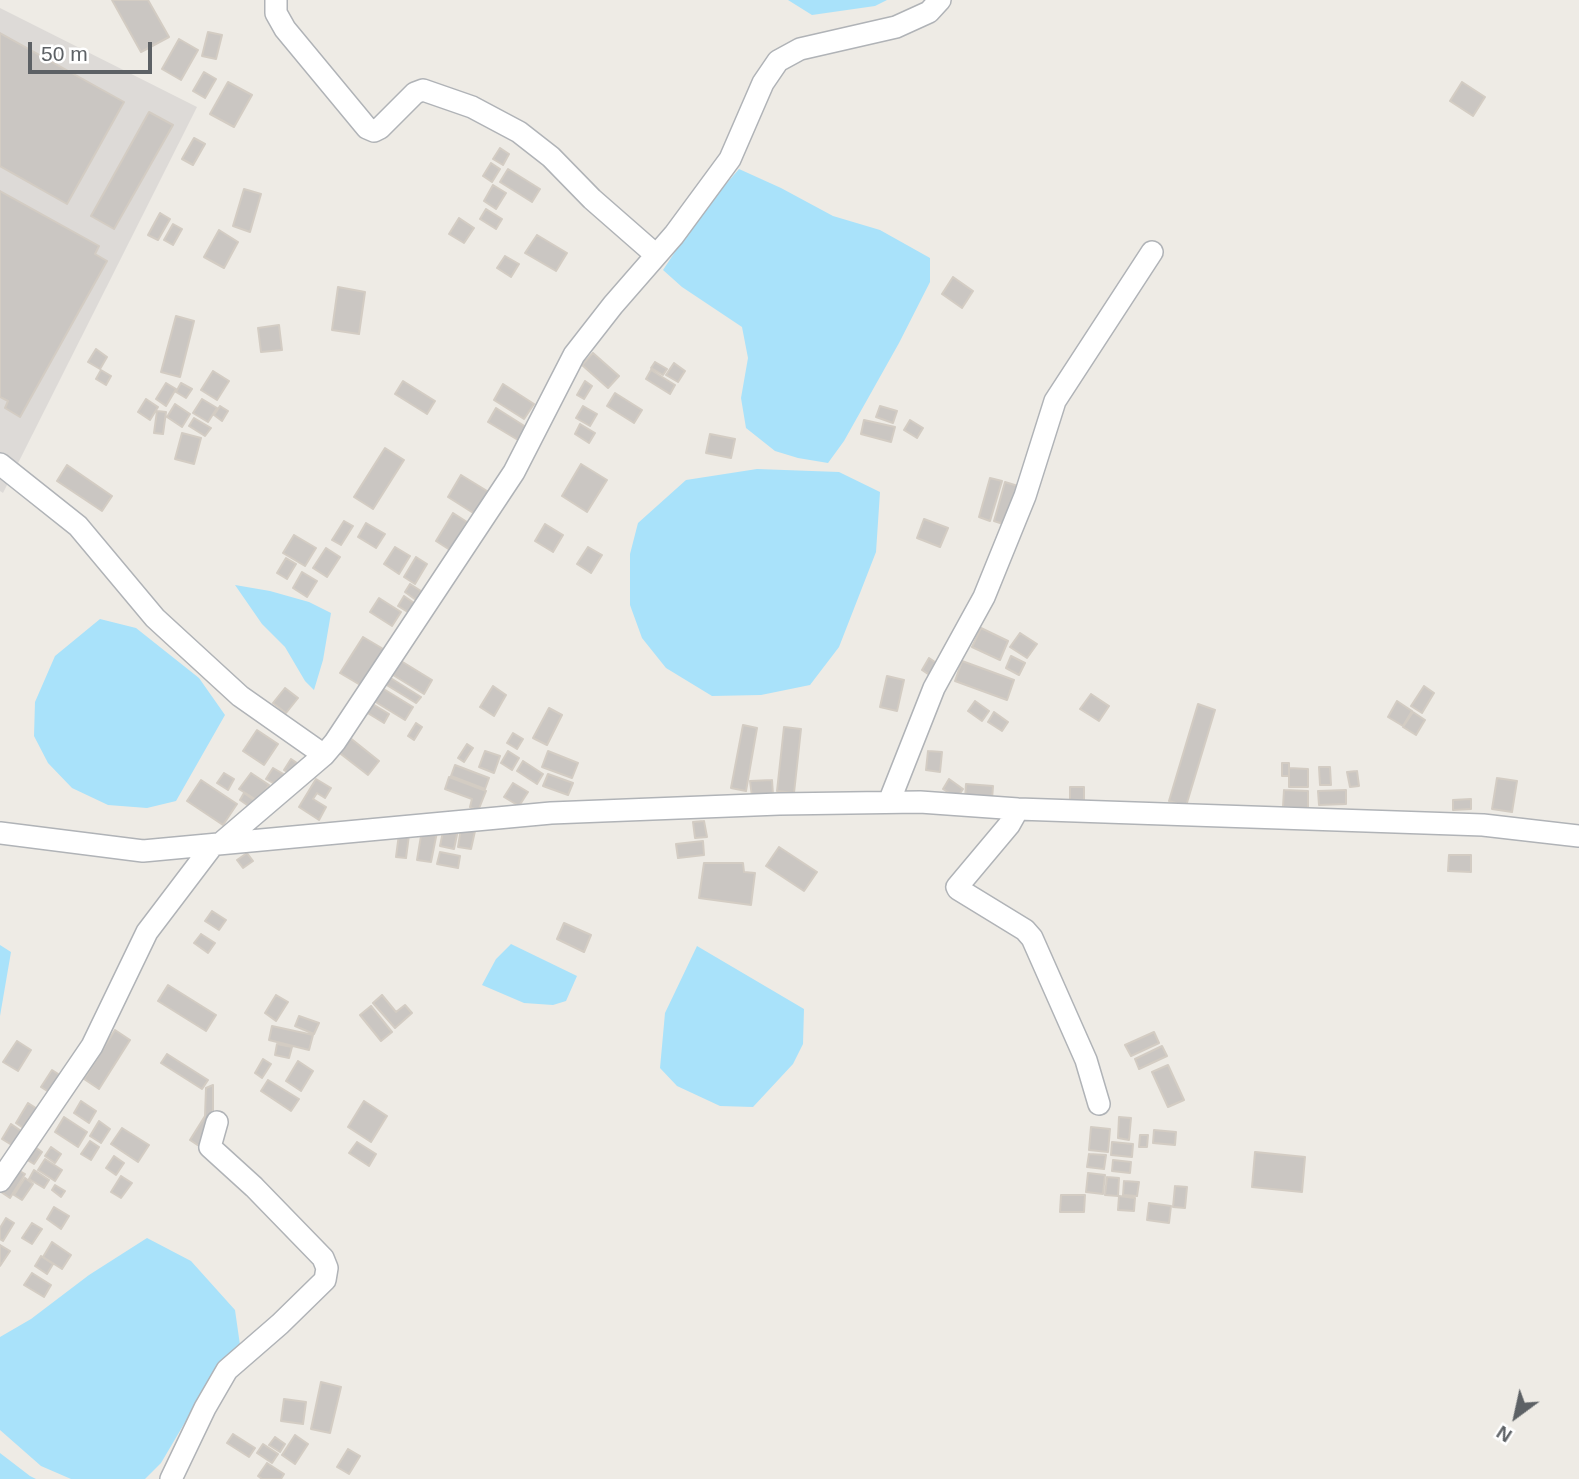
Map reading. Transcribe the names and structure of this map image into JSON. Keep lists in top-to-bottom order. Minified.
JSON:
{"scale_bar":"50 m","north":"bottom left"}
